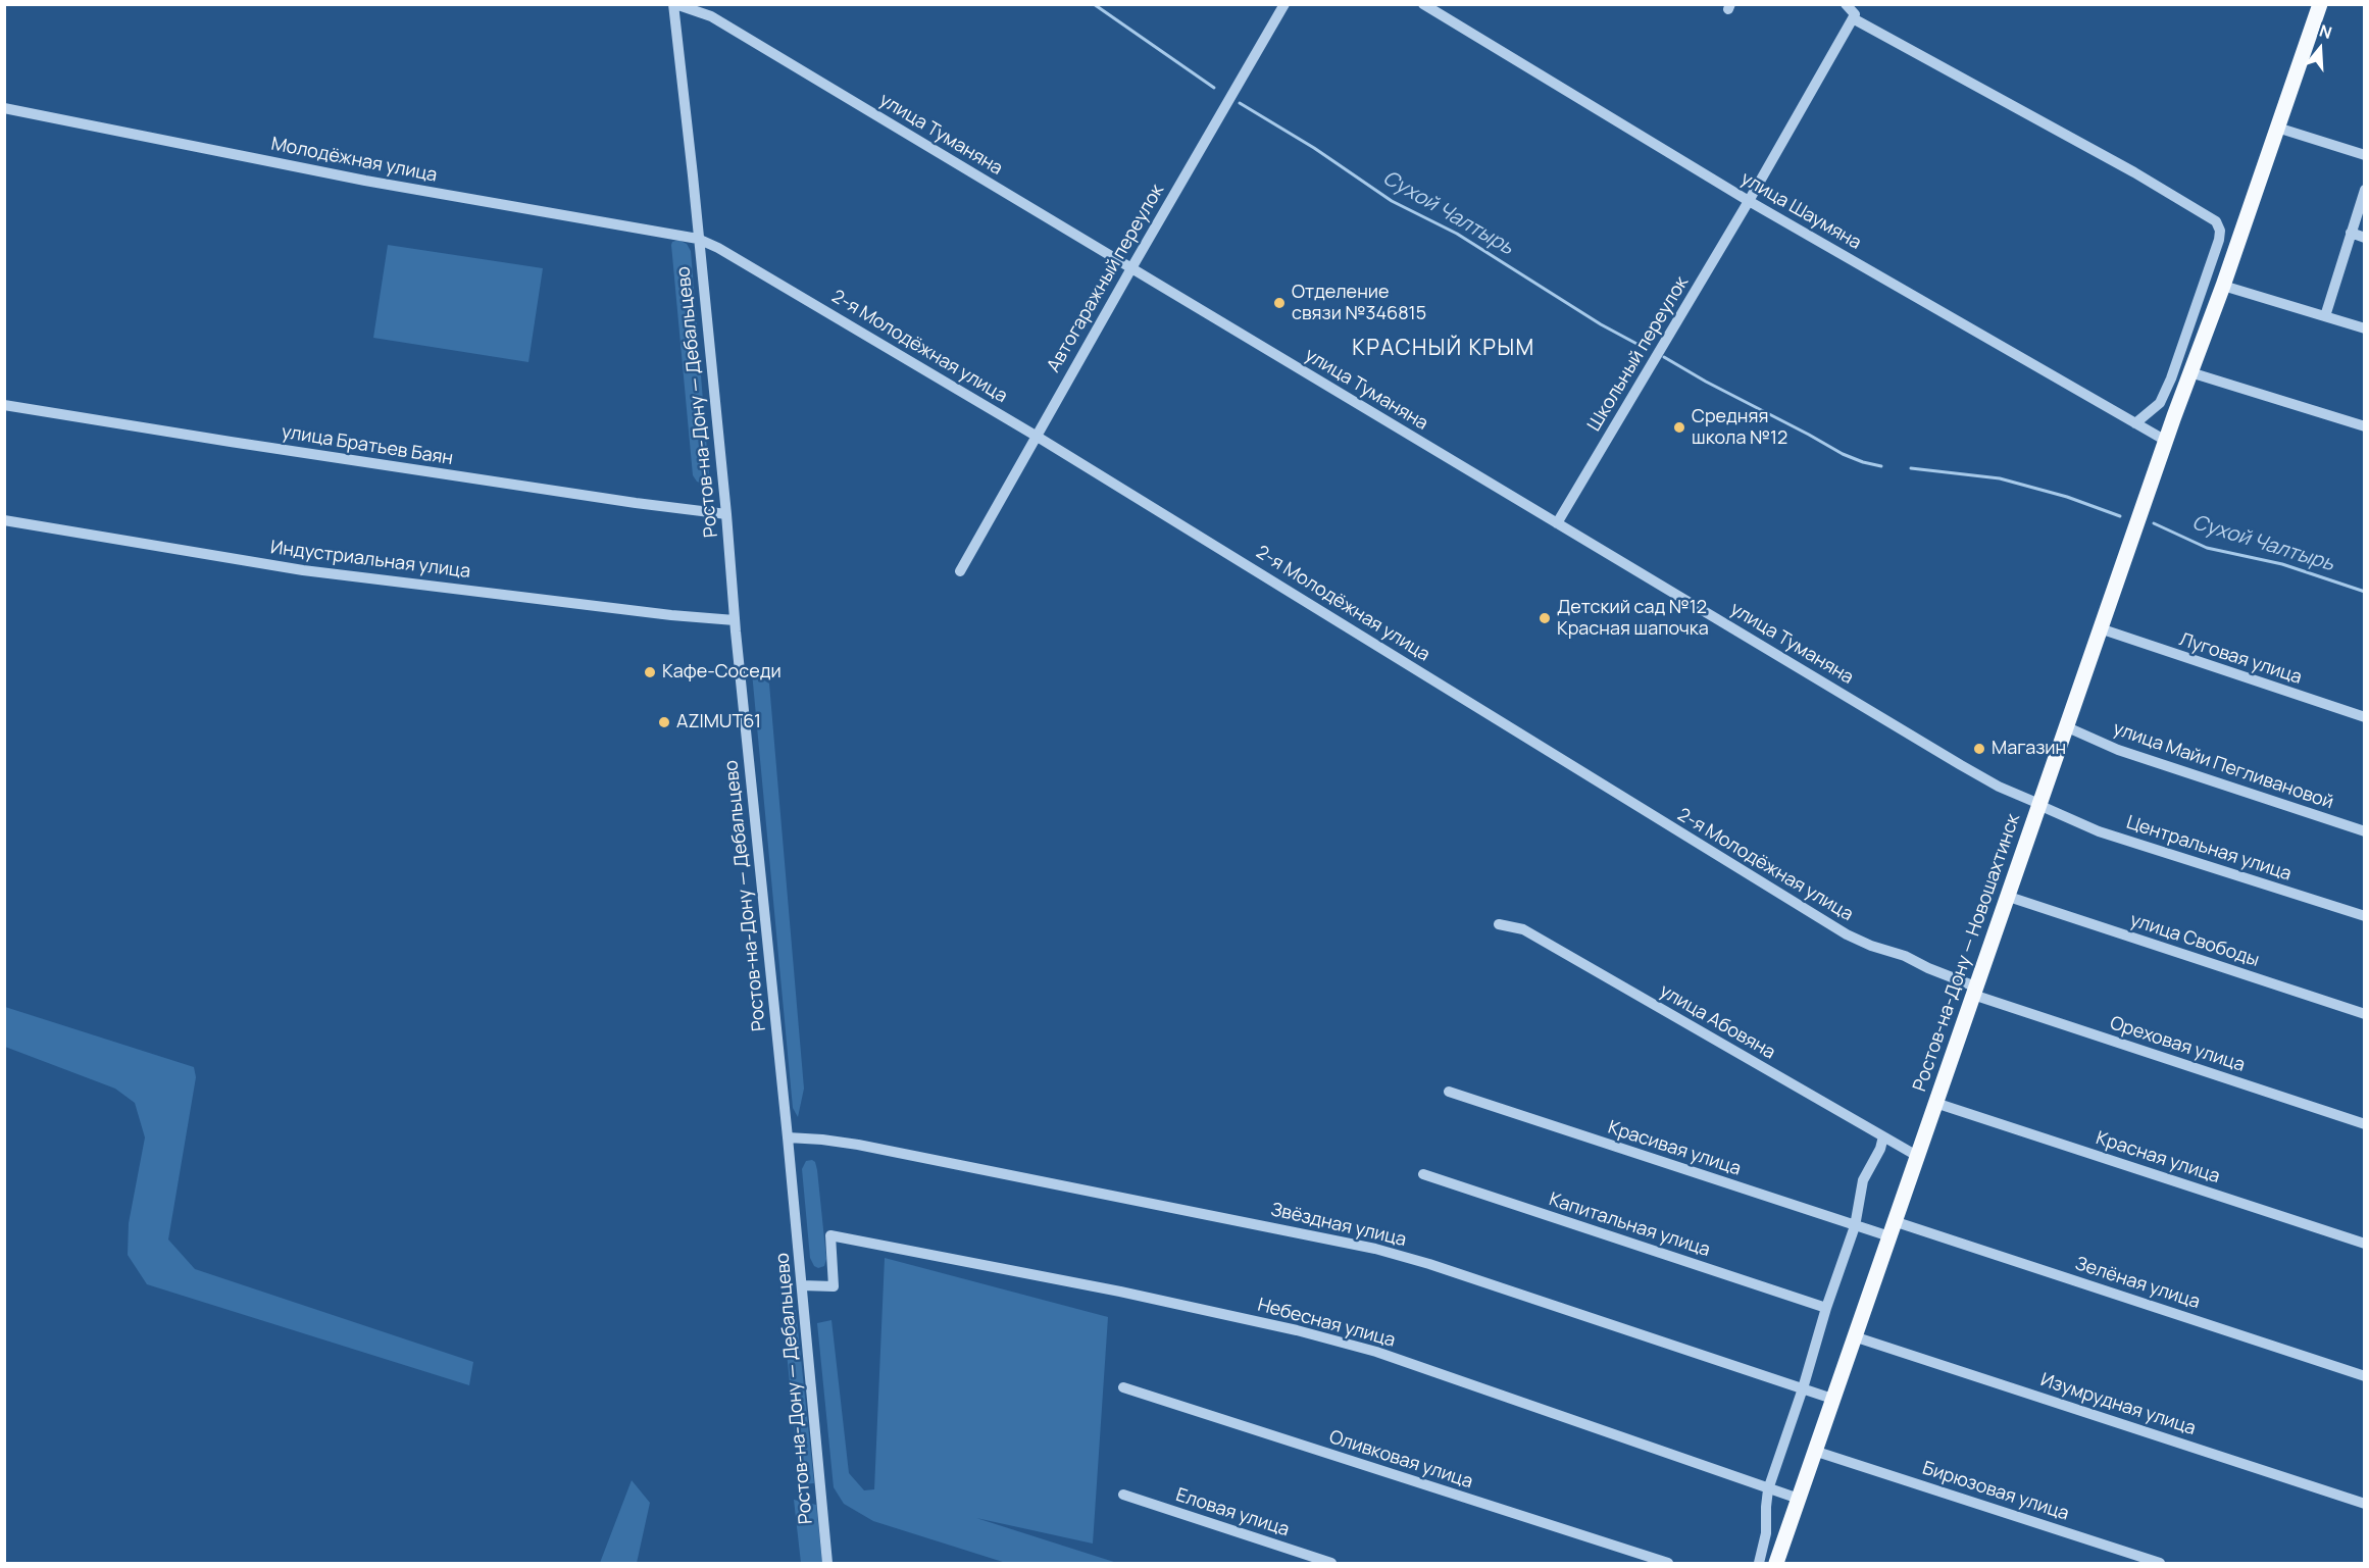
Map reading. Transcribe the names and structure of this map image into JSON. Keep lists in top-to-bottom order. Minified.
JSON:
{"streets":{"main road":["Ростов-на-Дону — Новошахтинск"],"street":["улица Туманяна","Молодёжная улица","улица Шаумяна","Автогаражный переулок","2-я Молодёжная улица","Школьный переулок","Ростов-на-Дону — Дебальцево","улица Братьев Баян","Индустриальная улица","Луговая улица","улица Майи Пегливановой","Центральная улица","улица Свободы","улица Абовяна","Ореховая улица","Красивая улица","Красная улица","Звёздная улица","Капитальная улица","Зелёная улица","Небесная улица","Изумрудная улица","Оливковая улица","Бирюзовая улица","Еловая улица"]},"crossings":[["улица Туманяна","Автогаражный переулок"],["улица Туманяна","Школьный переулок"],["улица Туманяна","Ростов-на-Дону — Дебальцево"],["улица Туманяна","Центральная улица"],["улица Туманяна","Ростов-на-Дону — Новошахтинск"],["Молодёжная улица","2-я Молодёжная улица"],["Молодёжная улица","Ростов-на-Дону — Дебальцево"],["улица Шаумяна","Школьный переулок"],["улица Шаумяна","Ростов-на-Дону — Новошахтинск"],["Автогаражный переулок","2-я Молодёжная улица"],["2-я Молодёжная улица","Ростов-на-Дону — Дебальцево"],["2-я Молодёжная улица","Ростов-на-Дону — Новошахтинск"],["2-я Молодёжная улица","Ореховая улица"],["Ростов-на-Дону — Дебальцево","улица Братьев Баян"],["Ростов-на-Дону — Дебальцево","Индустриальная улица"],["Ростов-на-Дону — Дебальцево","Звёздная улица"],["Ростов-на-Дону — Дебальцево","Небесная улица"],["Луговая улица","Ростов-на-Дону — Новошахтинск"],["улица Майи Пегливановой","Ростов-на-Дону — Новошахтинск"],["Центральная улица","Ростов-на-Дону — Новошахтинск"],["улица Свободы","Ростов-на-Дону — Новошахтинск"],["Ростов-на-Дону — Новошахтинск","улица Абовяна"],["Ростов-на-Дону — Новошахтинск","Ореховая улица"],["Ростов-на-Дону — Новошахтинск","Красивая улица"],["Ростов-на-Дону — Новошахтинск","Красная улица"],["Ростов-на-Дону — Новошахтинск","Звёздная улица"],["Ростов-на-Дону — Новошахтинск","Зелёная улица"],["Ростов-на-Дону — Новошахтинск","Небесная улица"],["Ростов-на-Дону — Новошахтинск","Изумрудная улица"],["Ростов-на-Дону — Новошахтинск","Бирюзовая улица"]],"districts":["КРАСНЫЙ КРЫМ"],"water":["Сухой Чалтырь"],"places":["Отделение связи №346815","Средняя школа №12","Детский сад №12 Красная шапочка","Кафе-Соседи","AZIMUT61","Магазин"],"north":"top"}
